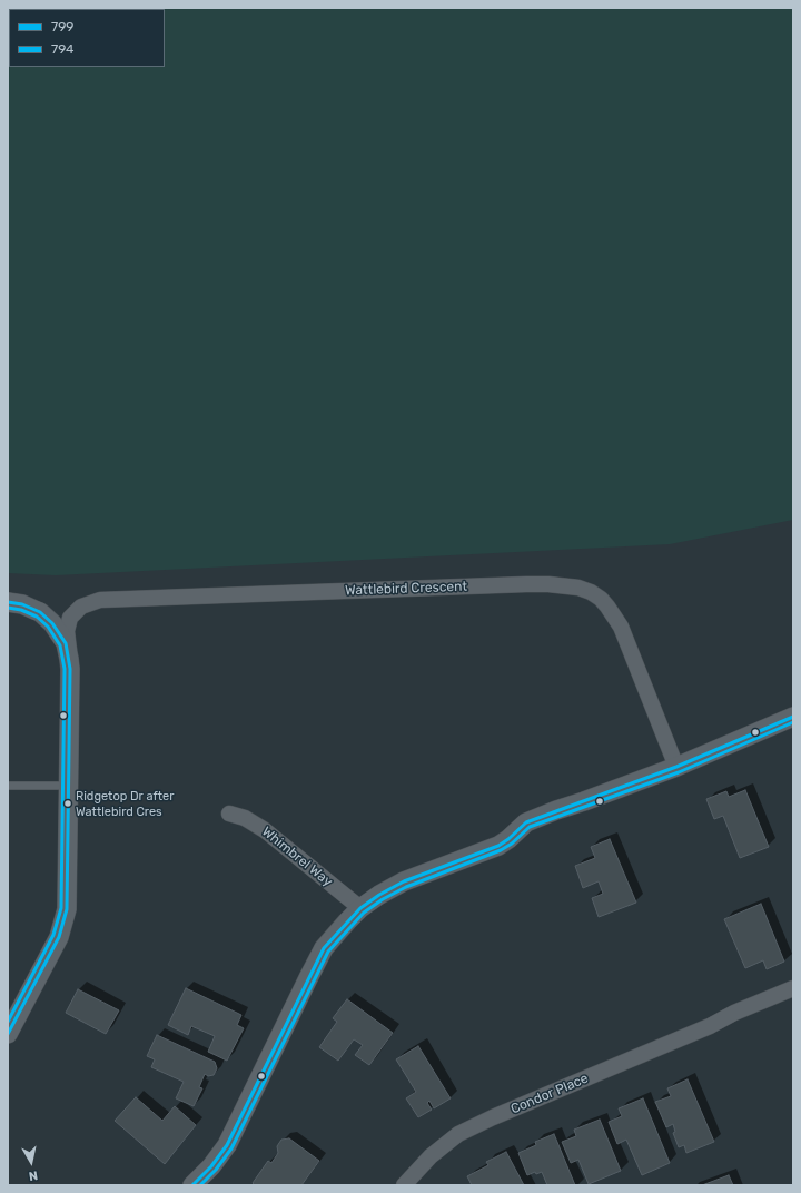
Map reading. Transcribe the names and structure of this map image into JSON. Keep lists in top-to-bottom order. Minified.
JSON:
{"streets":{"street":["Wattlebird Crescent","Whimbrel Way","Condor Place"]},"places":["Ridgetop Dr after Wattlebird Cres"],"lines":["transit line 799","transit line 794"],"legend":["799","794"],"north":"bottom"}
